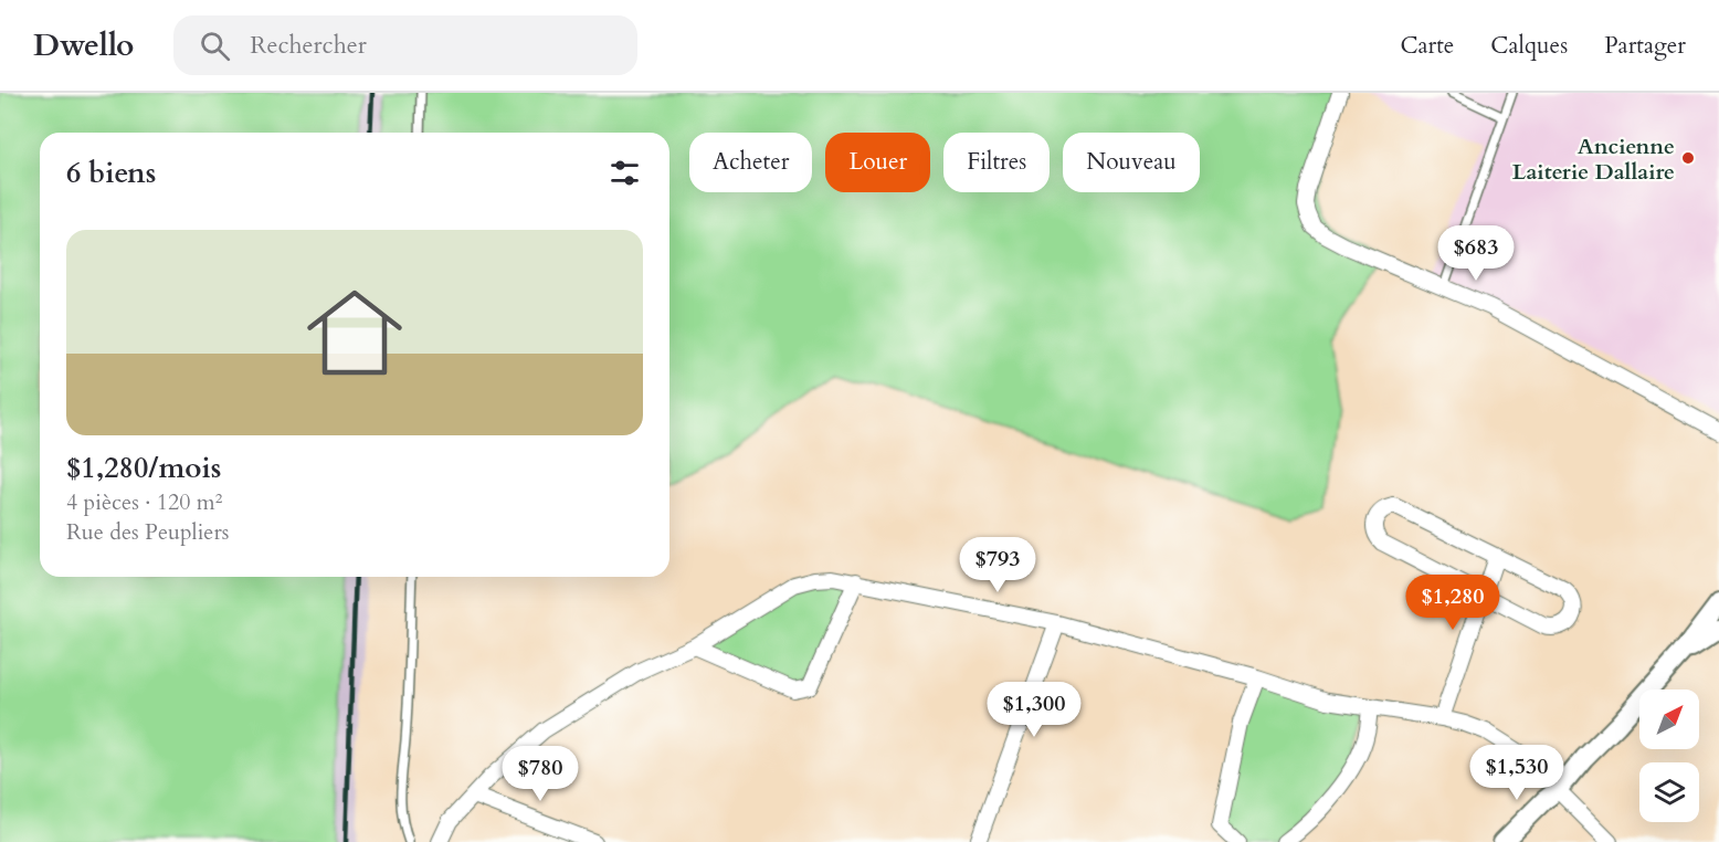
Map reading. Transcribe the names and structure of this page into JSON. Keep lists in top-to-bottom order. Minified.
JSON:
{"places":["Ancienne Laiterie Dallaire"],"north":"top right","page":{"header":"Dwello","search":"Rechercher","nav":["Carte","Calques","Partager"],"chip":["Acheter","Louer","Filtres","Nouveau"],"heading":"6 biens","list":[{"name":"$1,280/mois","note":"4 pièces · 120 m² · Rue des Peupliers"}],"price":["$683","$793","$1,280","$1,300","$1,530","$780"]}}
